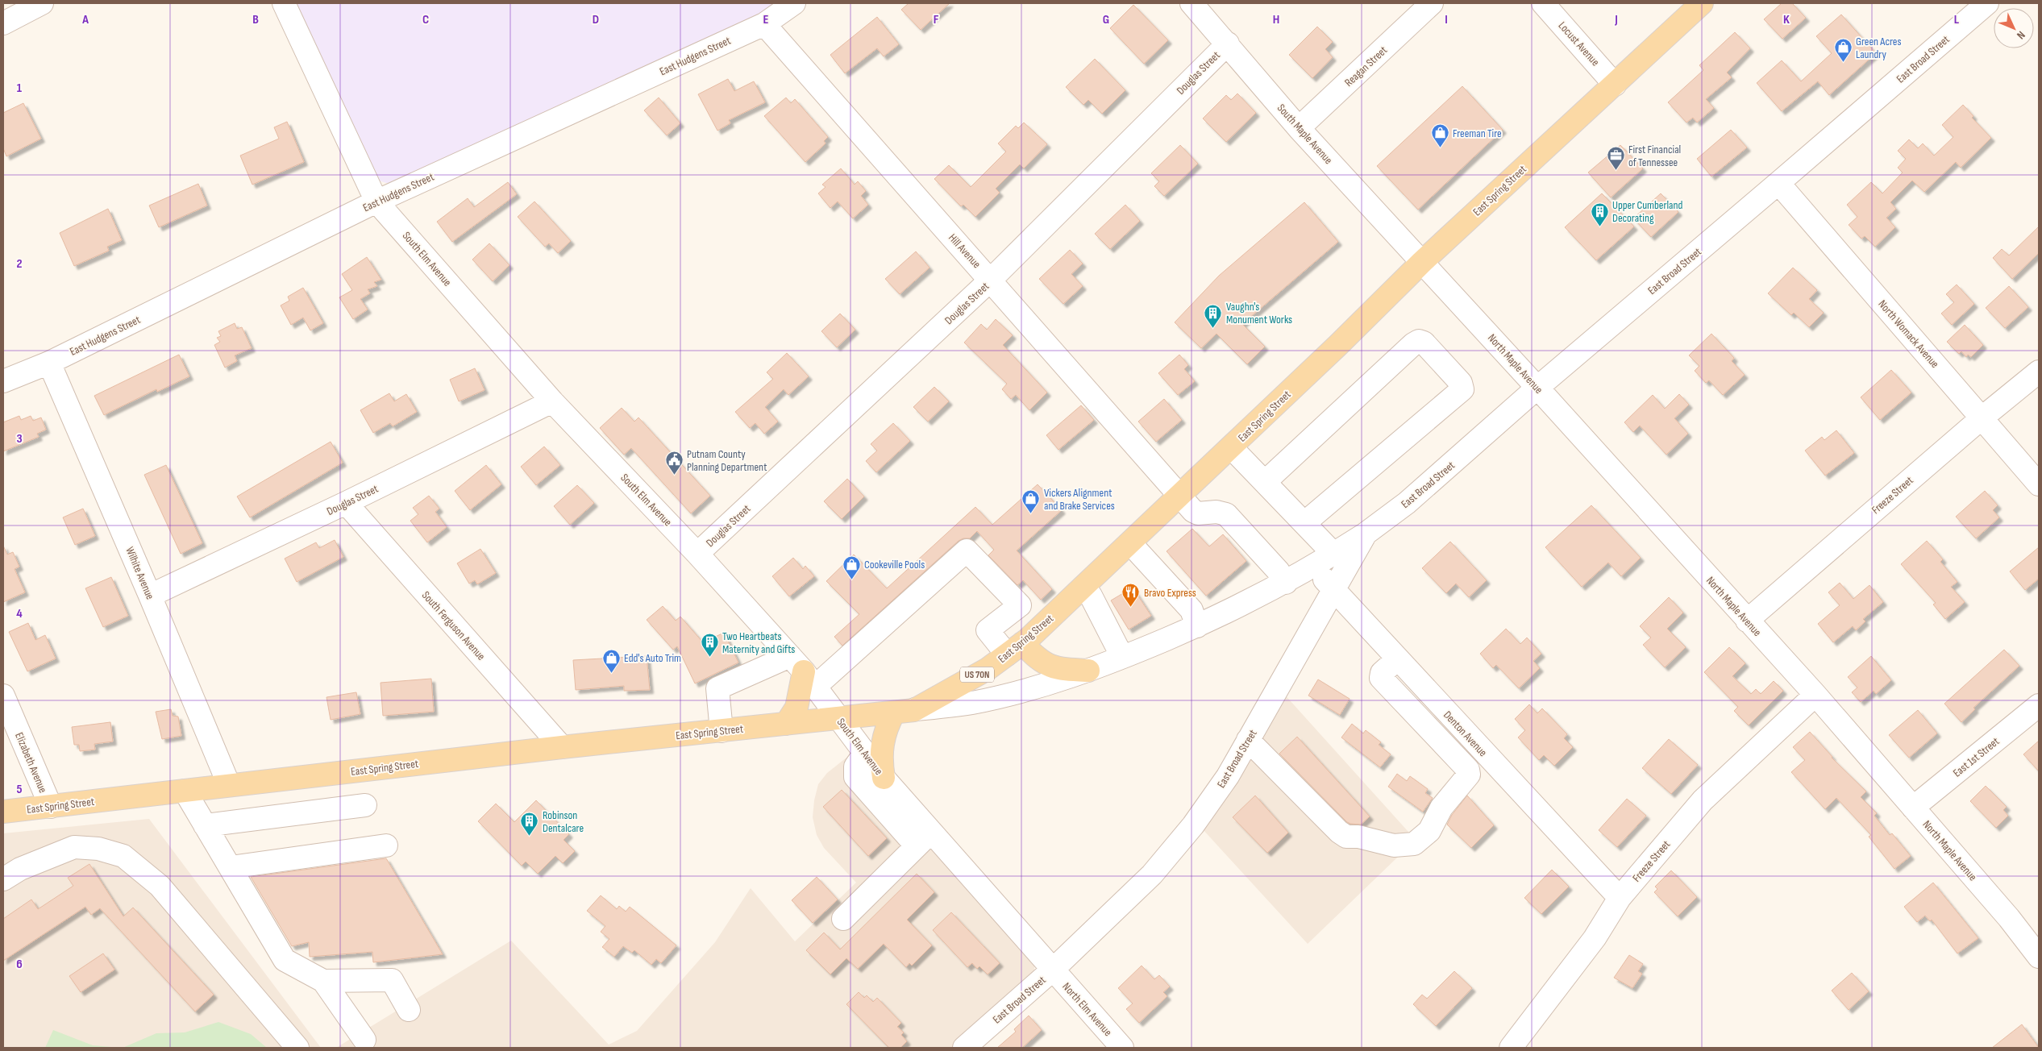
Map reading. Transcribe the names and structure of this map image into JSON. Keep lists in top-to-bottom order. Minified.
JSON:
{"streets":{"main road":["East Spring Street","US 70N"],"street":["Locust Avenue","East Hudgens Street","East Broad Street","Reagan Street","Douglas Street","South Maple Avenue","Hill Avenue","South Elm Avenue","North Womack Avenue","North Maple Avenue","Freeze Street","Wilhite Avenue","South Ferguson Avenue","Denton Avenue","East 1st Street","Elizabeth Avenue","North Elm Avenue"]},"crossings":[["Locust Avenue","East Spring Street"],["East Hudgens Street","Hill Avenue"],["East Hudgens Street","South Elm Avenue"],["East Hudgens Street","Wilhite Avenue"],["East Broad Street","South Elm Avenue"],["East Broad Street","North Womack Avenue"],["East Broad Street","North Maple Avenue"],["East Broad Street","Denton Avenue"],["East Broad Street","North Elm Avenue"],["Reagan Street","South Maple Avenue"],["Douglas Street","South Maple Avenue"],["Douglas Street","Hill Avenue"],["Douglas Street","South Elm Avenue"],["Douglas Street","Wilhite Avenue"],["Douglas Street","South Ferguson Avenue"],["South Maple Avenue","East Spring Street"],["South Maple Avenue","North Maple Avenue"],["East Spring Street","Hill Avenue"],["East Spring Street","South Elm Avenue"],["East Spring Street","North Maple Avenue"],["East Spring Street","Wilhite Avenue"],["East Spring Street","South Ferguson Avenue"],["East Spring Street","Elizabeth Avenue"],["South Elm Avenue","North Elm Avenue"],["North Womack Avenue","Freeze Street"],["North Maple Avenue","Freeze Street"],["North Maple Avenue","East 1st Street"],["Freeze Street","Denton Avenue"]],"places":{"shop":["Green Acres Laundry","Freeman Tire","Vickers Alignment and Brake Services","Cookeville Pools","Edd's Auto Trim"],"office":["First Financial of Tennessee"],"building":["Upper Cumberland Decorating","Vaughn's Monument Works","Two Heartbeats Maternity and Gifts","Robinson Dentalcare"],"public building":["Putnam County Planning Department"],"restaurant":["Bravo Express"]},"north":"bottom right","grid":{"columns":["A","B","C","D","E","F","G","H","I","J","K","L"],"rows":["1","2","3","4","5","6"]}}
